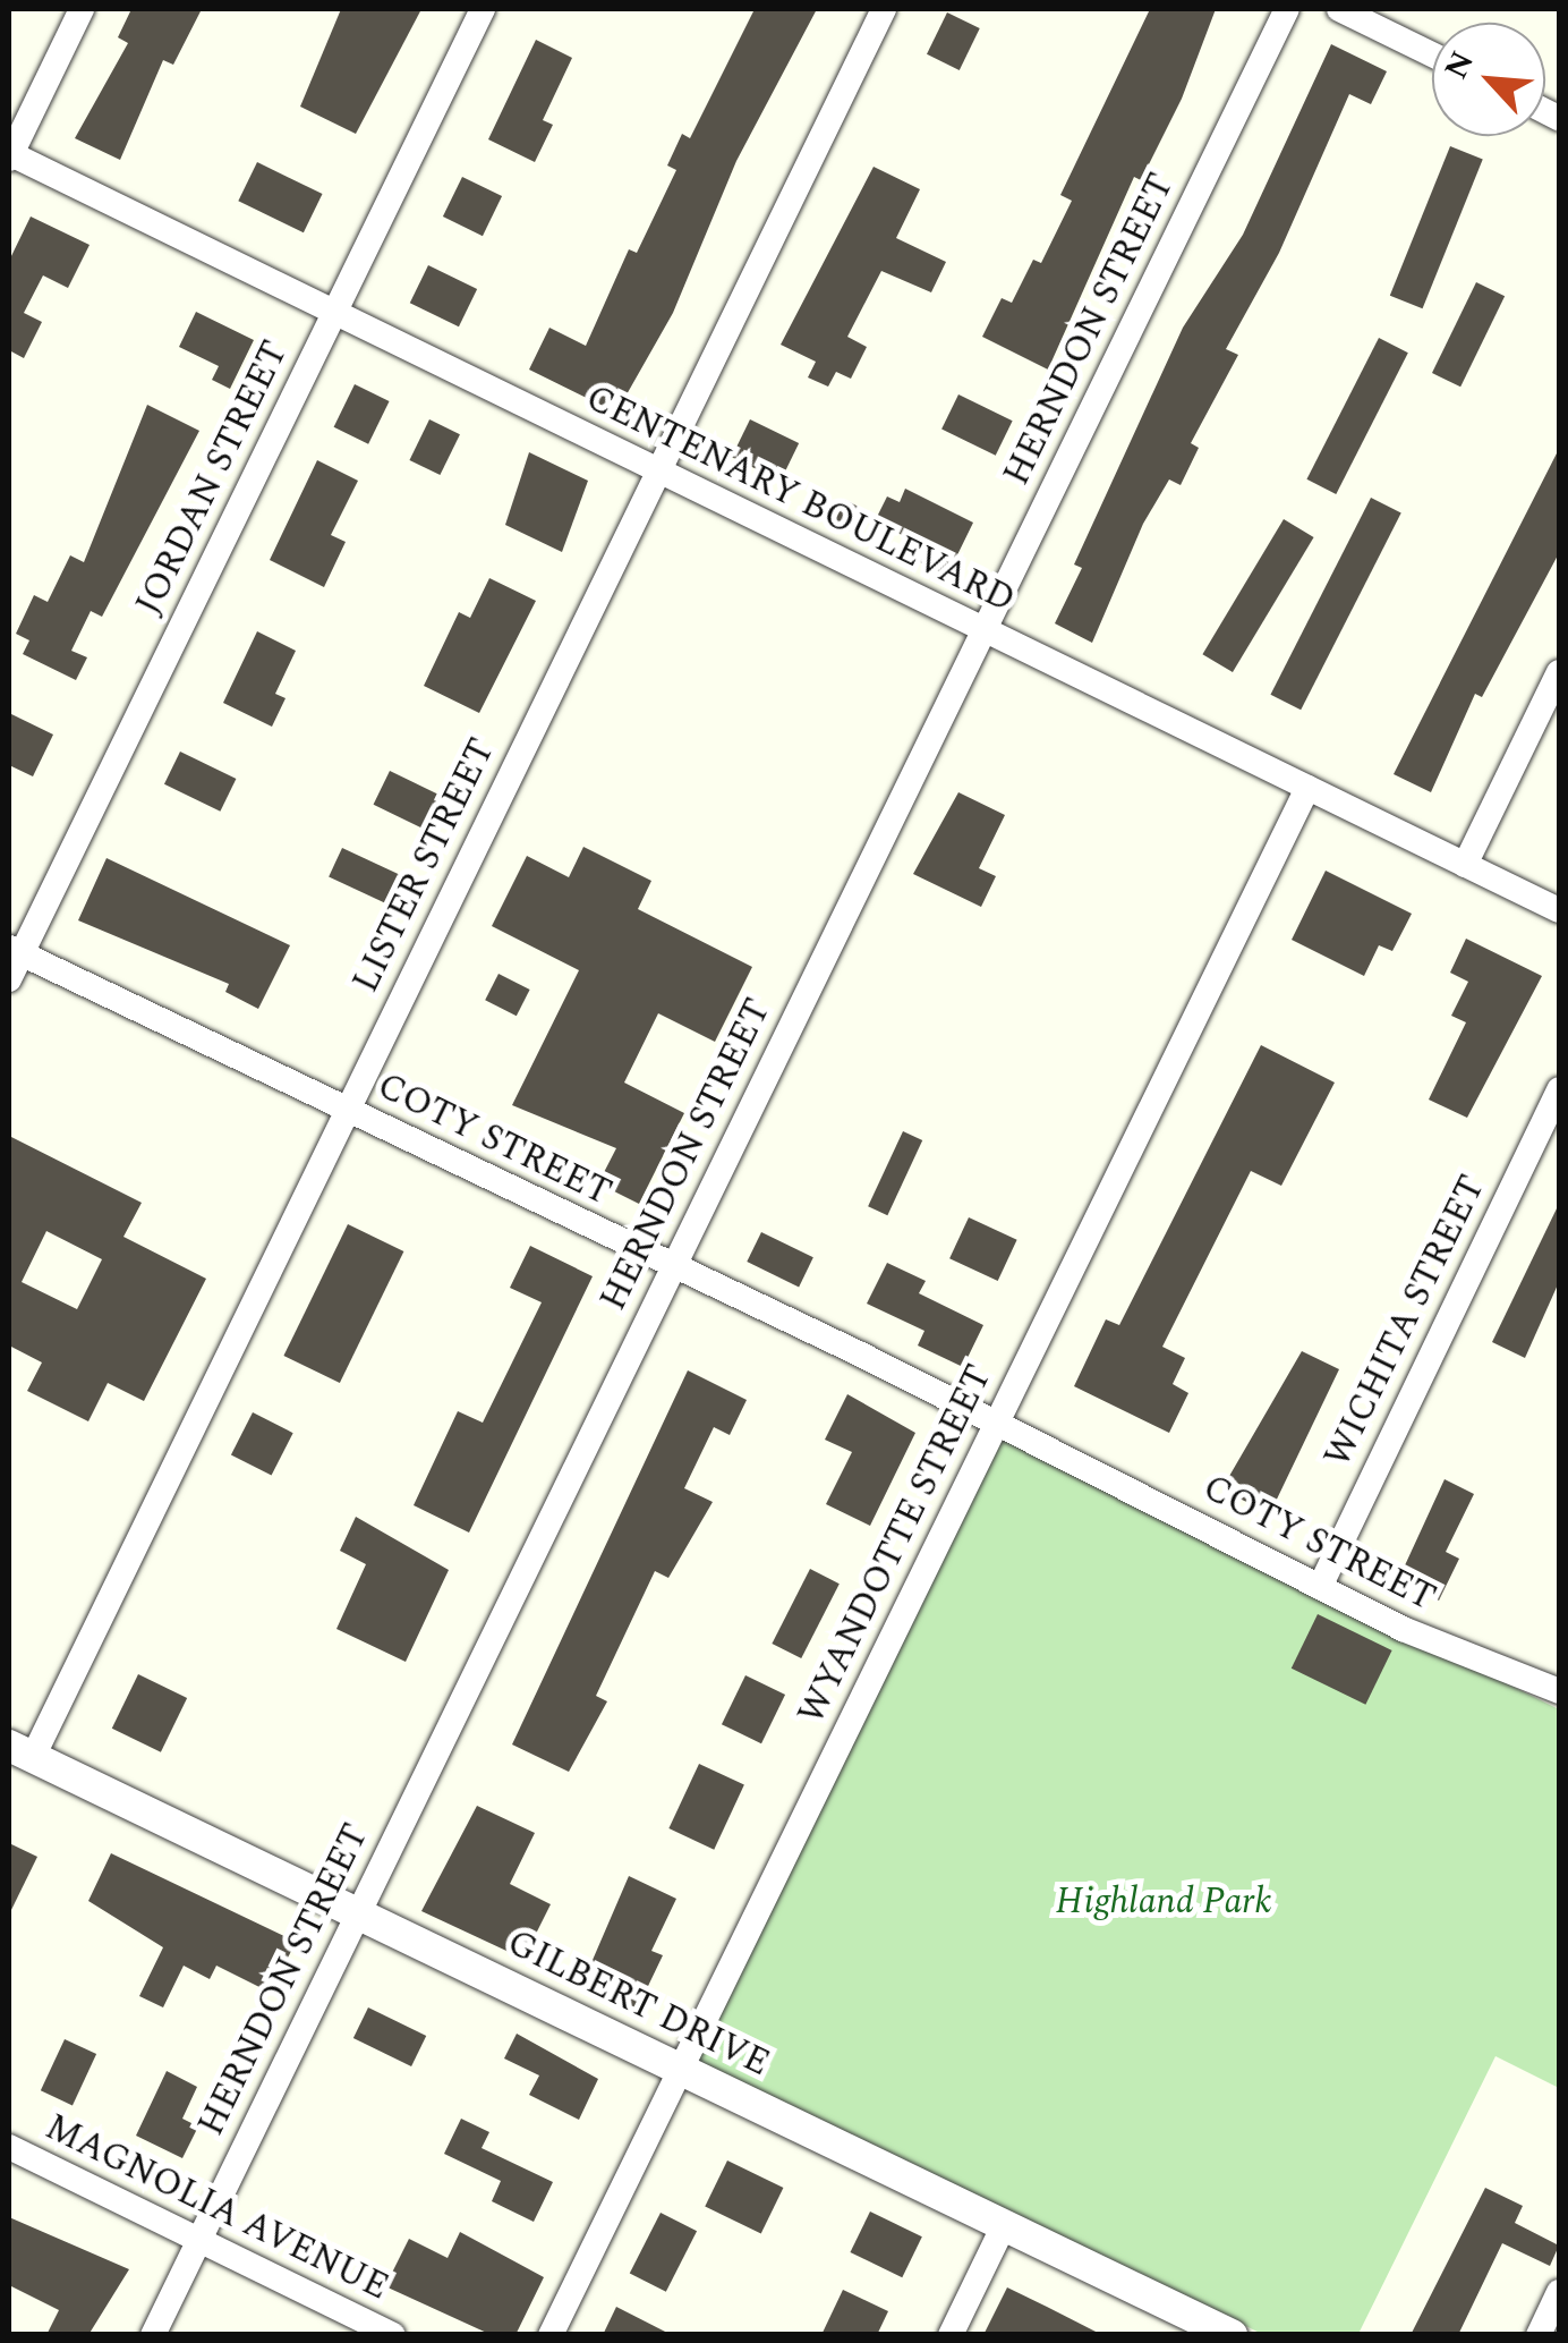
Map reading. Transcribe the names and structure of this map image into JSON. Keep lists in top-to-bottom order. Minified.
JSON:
{"streets":{"street":["HERNDON STREET","JORDAN STREET","CENTENARY BOULEVARD","LISTER STREET","COTY STREET","WICHITA STREET","WYANDOTTE STREET","GILBERT DRIVE","MAGNOLIA AVENUE"]},"crossings":[["HERNDON STREET","CENTENARY BOULEVARD"],["HERNDON STREET","COTY STREET"],["HERNDON STREET","GILBERT DRIVE"],["HERNDON STREET","MAGNOLIA AVENUE"],["JORDAN STREET","CENTENARY BOULEVARD"],["JORDAN STREET","COTY STREET"],["CENTENARY BOULEVARD","LISTER STREET"],["CENTENARY BOULEVARD","WYANDOTTE STREET"],["LISTER STREET","COTY STREET"],["LISTER STREET","GILBERT DRIVE"],["COTY STREET","WICHITA STREET"],["COTY STREET","WYANDOTTE STREET"],["WYANDOTTE STREET","GILBERT DRIVE"]],"parks":["Highland Park"],"north":"top left"}
